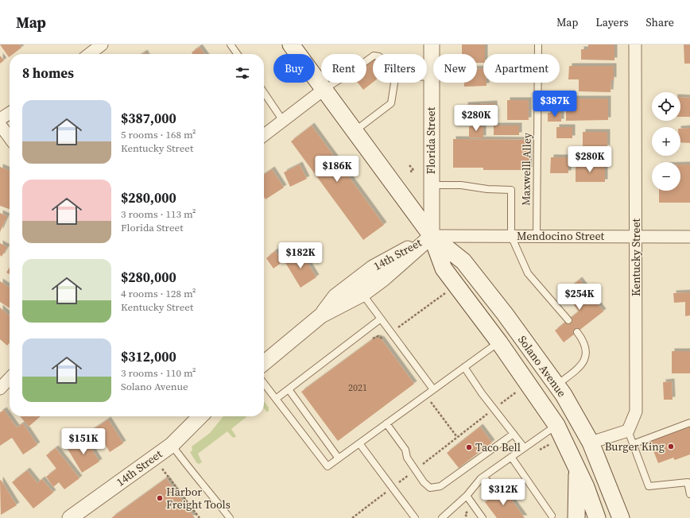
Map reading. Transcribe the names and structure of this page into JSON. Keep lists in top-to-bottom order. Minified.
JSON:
{"streets":{"main road":["Solano Avenue"],"street":["Florida Street","Mendocino Street","14th Street","Kentucky Street"],"lane":["Maxwelll Alley"]},"crossings":[["Florida Street","Mendocino Street"],["Florida Street","14th Street"],["Florida Street","Solano Avenue"],["Maxwelll Alley","Mendocino Street"],["Mendocino Street","14th Street"],["Mendocino Street","Kentucky Street"],["Mendocino Street","Solano Avenue"],["14th Street","Solano Avenue"]],"places":["Burger King","Taco Bell","Harbor Freight Tools"],"house_numbers":["2021"],"page":{"header":"Map","nav":["Map","Layers","Share"],"chip":["Buy","Rent","Filters","New","Apartment"],"heading":"8 homes","price":["$387K","$280K","$280K","$186K","$182K","$254K","$151K","$312K"],"map_buttons":["+","−"],"list":[{"name":"$387,000","note":"5 rooms · 168 m² · Kentucky Street"},{"name":"$280,000","note":"3 rooms · 113 m² · Florida Street"},{"name":"$280,000","note":"4 rooms · 128 m² · Kentucky Street"},{"name":"$312,000","note":"3 rooms · 110 m² · Solano Avenue"}]}}
